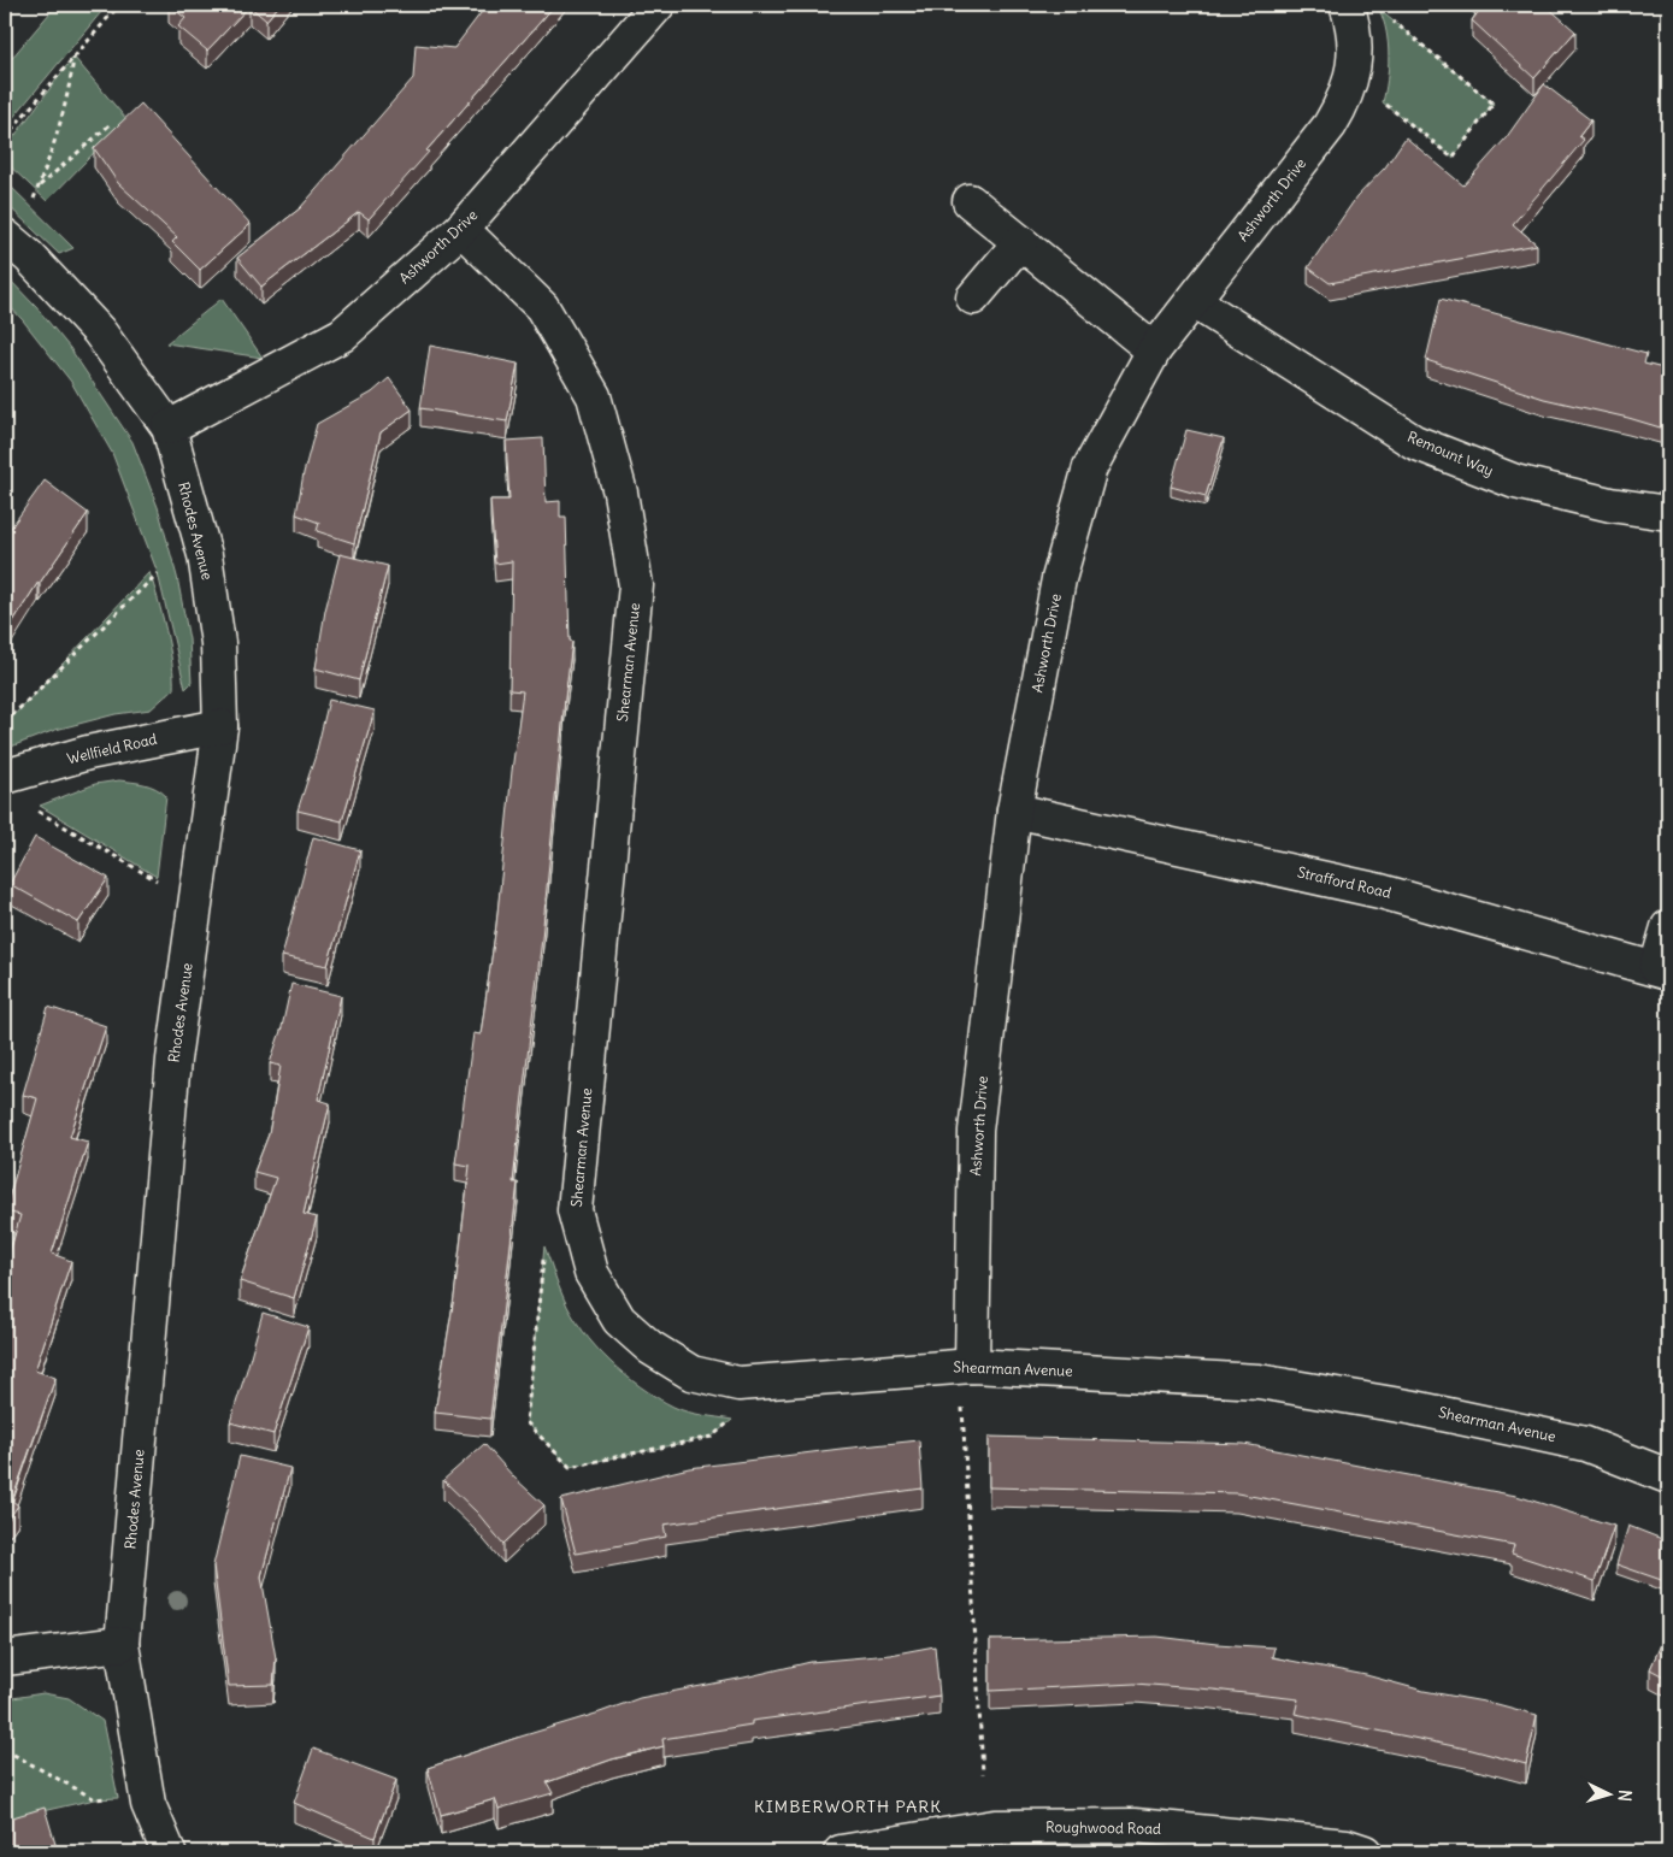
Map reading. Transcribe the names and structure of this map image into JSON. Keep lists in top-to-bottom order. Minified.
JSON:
{"streets":{"street":["Ashworth Drive","Remount Way","Rhodes Avenue","Shearman Avenue","Wellfield Road","Strafford Road","Roughwood Road"]},"crossings":[["Ashworth Drive","Remount Way"],["Ashworth Drive","Rhodes Avenue"],["Ashworth Drive","Shearman Avenue"],["Ashworth Drive","Strafford Road"],["Rhodes Avenue","Wellfield Road"]],"districts":["KIMBERWORTH PARK"],"north":"right"}
